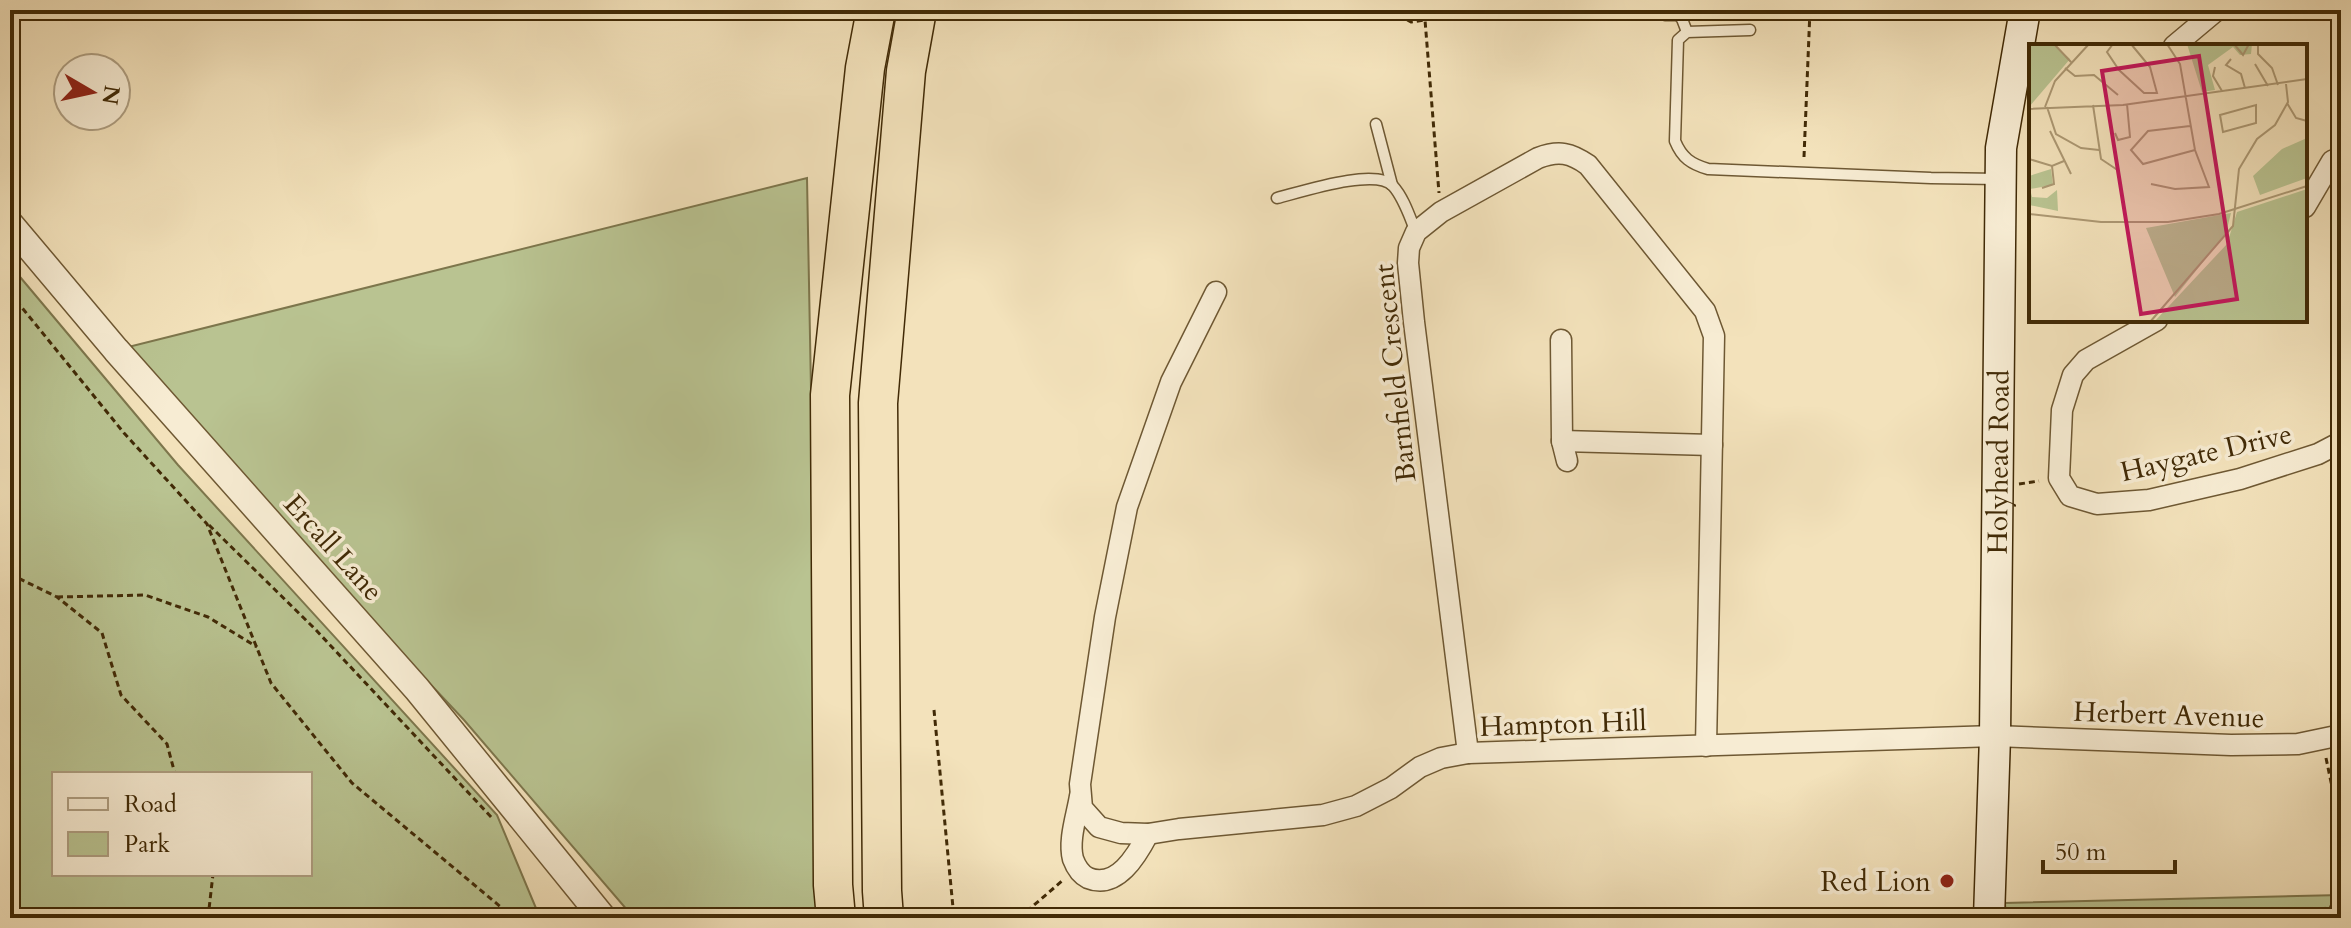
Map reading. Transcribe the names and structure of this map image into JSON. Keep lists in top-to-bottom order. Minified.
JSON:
{"streets":{"main road":["Holyhead Road"],"street":["Barnfield Crescent","Haygate Drive","Ercall Lane","Herbert Avenue","Hampton Hill"]},"crossings":[["Barnfield Crescent","Hampton Hill"],["Holyhead Road","Herbert Avenue"],["Holyhead Road","Hampton Hill"],["Herbert Avenue","Hampton Hill"]],"places":["Red Lion"],"legend":["Road","Park"],"scale_bar":"50 m","north":"right"}
